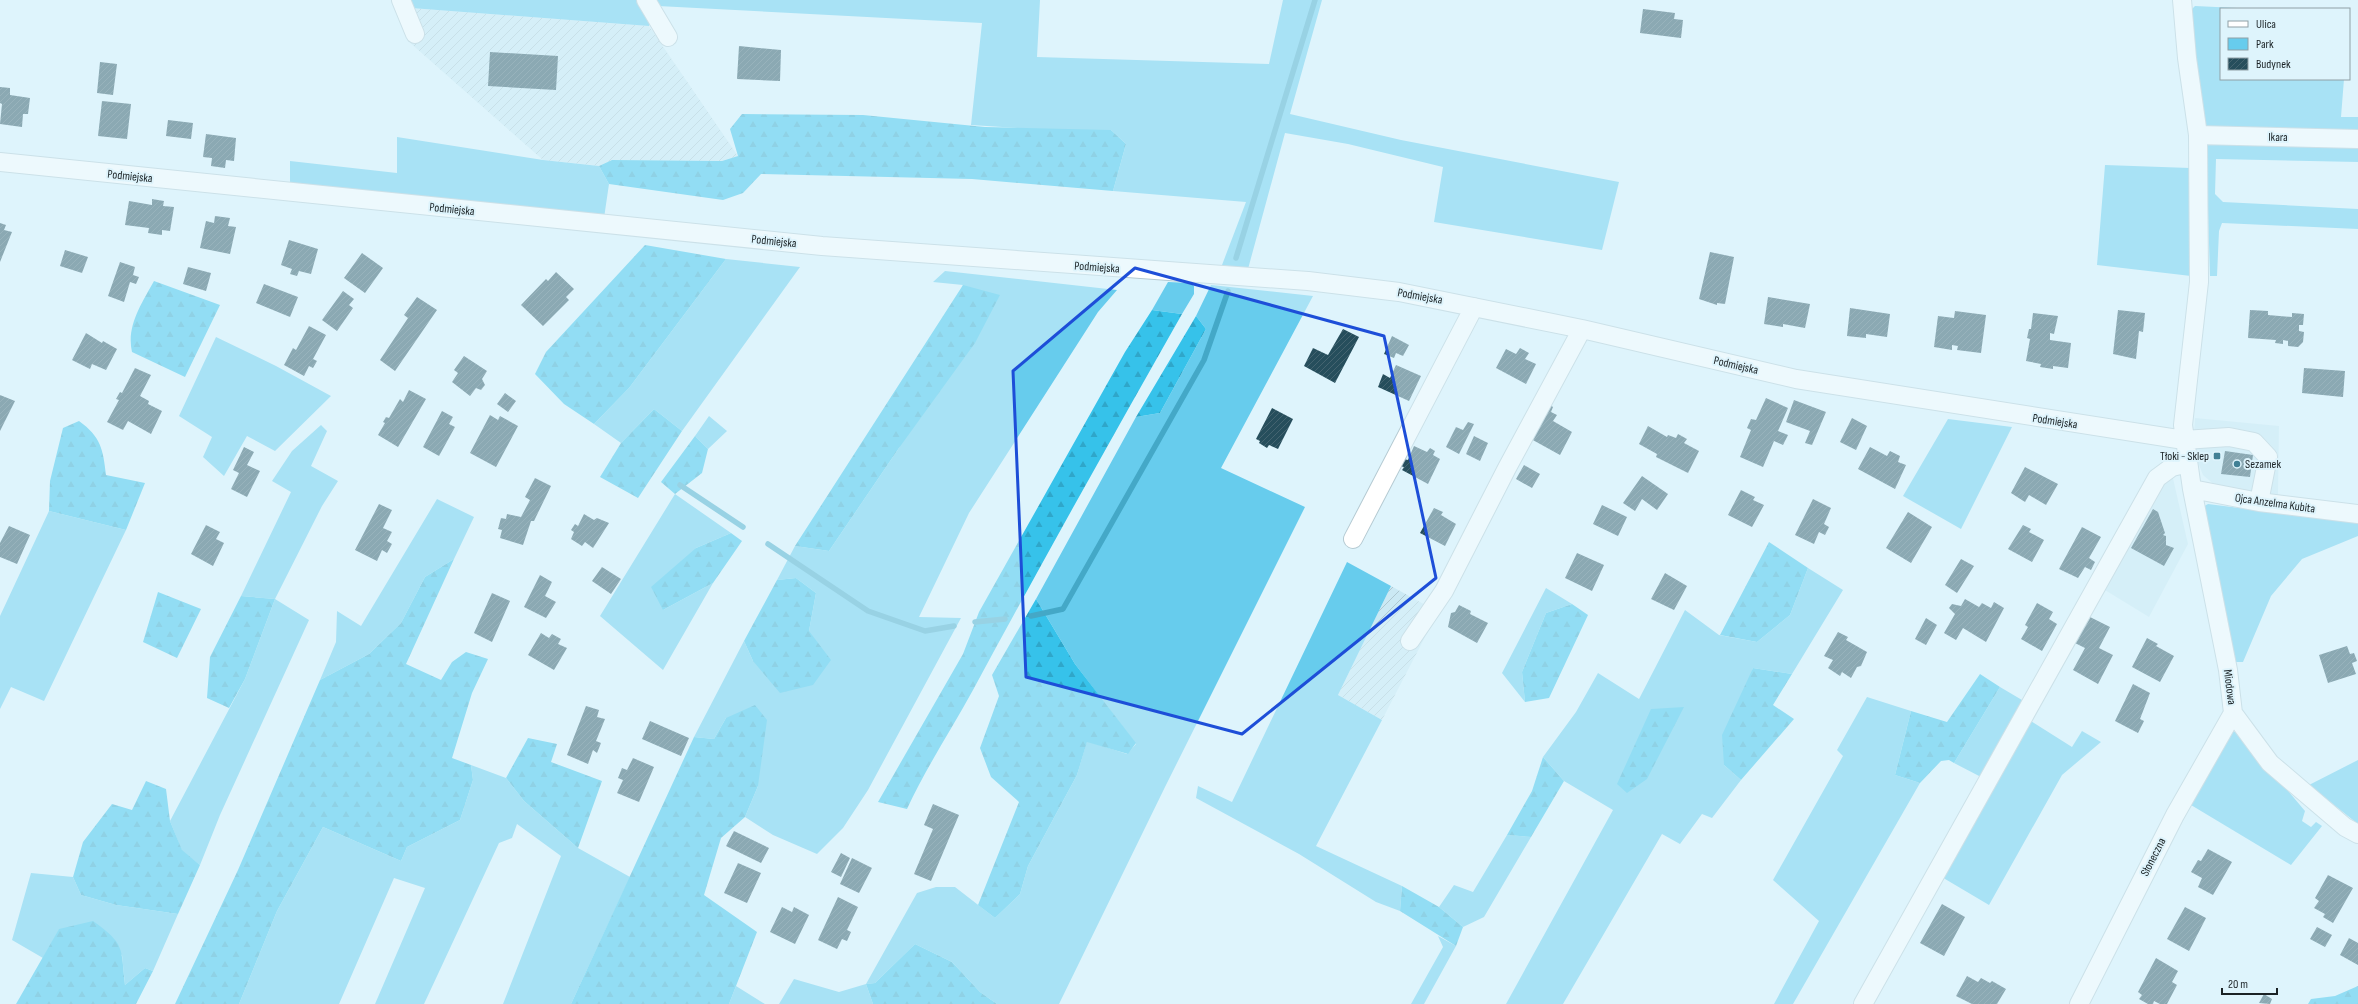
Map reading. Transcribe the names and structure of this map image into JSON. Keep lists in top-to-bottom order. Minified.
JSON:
{"streets":{"street":["Ikara","Podmiejska","Ojca Anzelma Kubita","Miodowa","Słoneczna"]},"crossings":[["Ikara","Miodowa"],["Podmiejska","Ojca Anzelma Kubita"],["Podmiejska","Miodowa"],["Ojca Anzelma Kubita","Miodowa"],["Miodowa","Słoneczna"]],"places":{"transit":["Tłoki - Sklep"],"other":["Sezamek"]},"legend":["Ulica","Park","Budynek"],"scale_bar":"20 m"}
